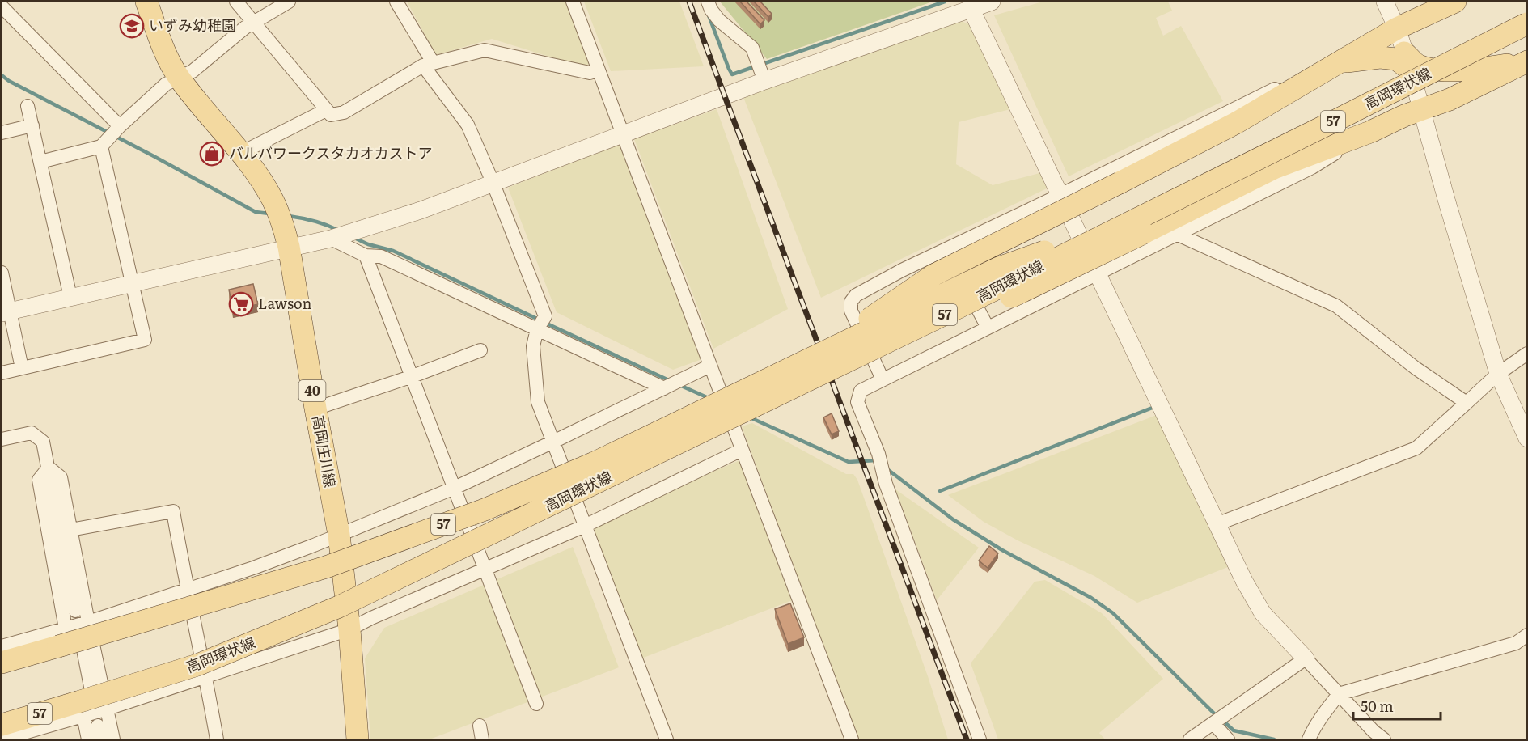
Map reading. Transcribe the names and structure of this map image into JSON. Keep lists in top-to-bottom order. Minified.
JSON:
{"streets":{"main road":["高岡環状線","57","40","高岡庄川線"]},"crossings":[["高岡環状線","57"]],"places":{"school or university":["いずみ幼稚園"],"shop":["バルバワークスタカオカストア"],"supermarket":["Lawson"]},"scale_bar":"50 m"}
